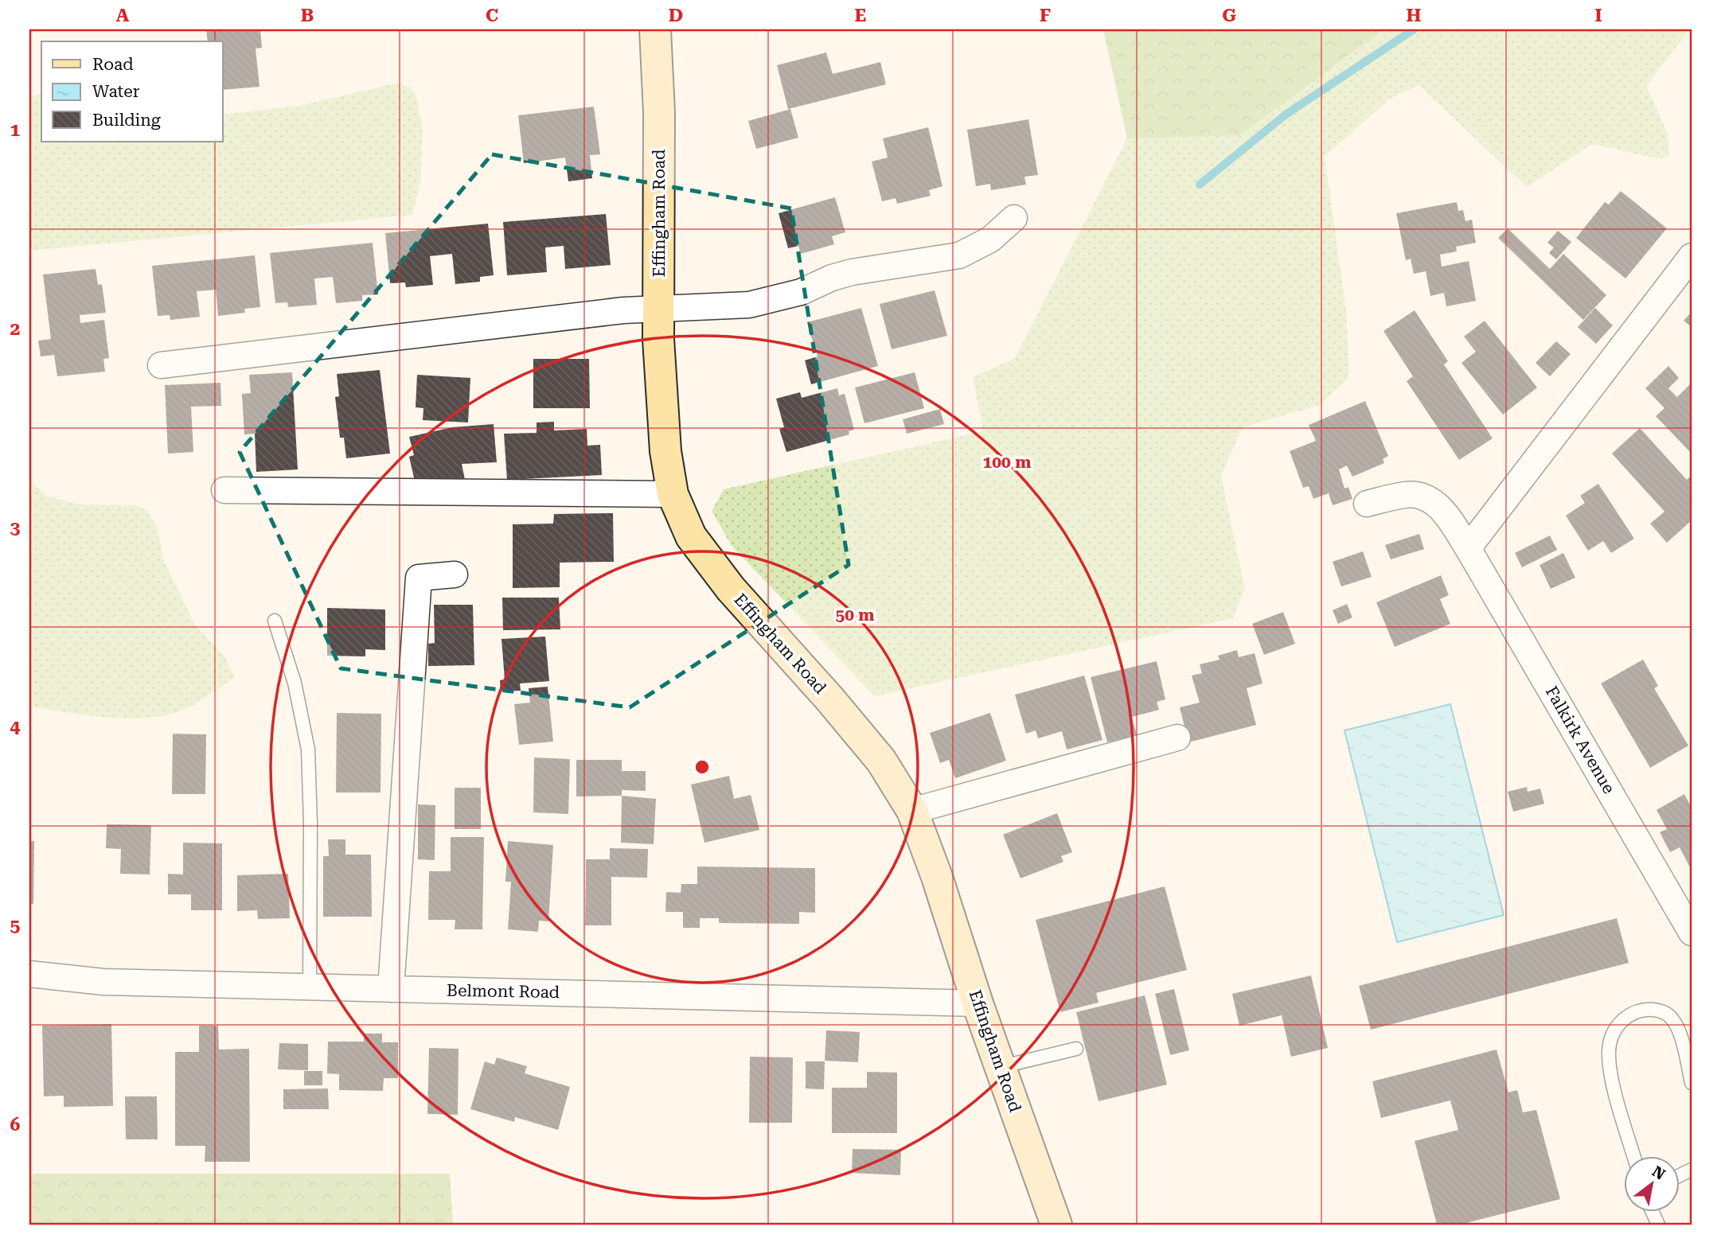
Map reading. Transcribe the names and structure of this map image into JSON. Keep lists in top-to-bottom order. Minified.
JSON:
{"streets":{"street":["Effingham Road","Falkirk Avenue","Belmont Road"]},"crossings":[["Effingham Road","Belmont Road"]],"legend":["Road","Water","Building"],"north":"top right","grid":{"columns":["A","B","C","D","E","F","G","H","I"],"rows":["1","2","3","4","5","6"]},"rings":["100 m","50 m"]}
